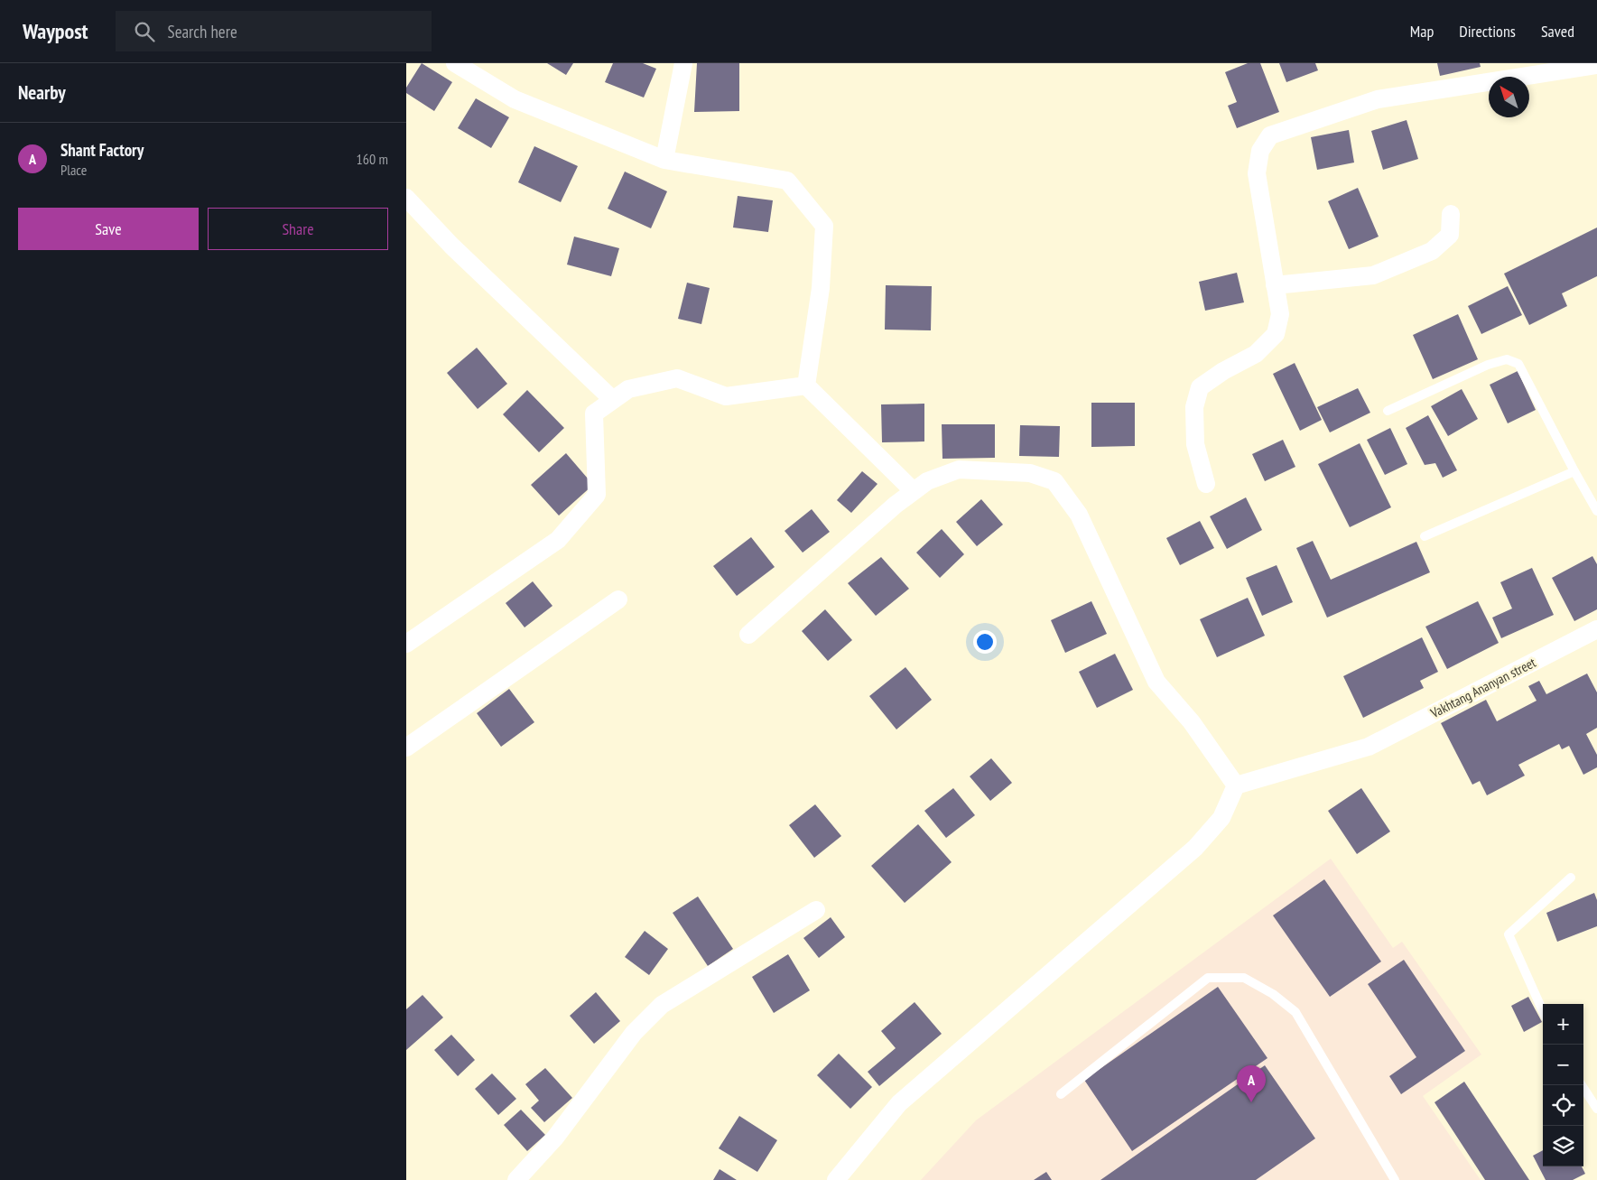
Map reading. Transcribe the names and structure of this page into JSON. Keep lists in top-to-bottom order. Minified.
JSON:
{"streets":{"street":["Vakhtang Ananyan street"]},"north":"top left","page":{"header":"Waypost","search":"Search here","nav":["Map","Directions","Saved"],"heading":"Nearby","list":[{"mark":"A","name":"Shant Factory","note":"Place","value":"160 m"}],"buttons":["Save","Share"],"map_buttons":["+","−"],"pins":"A"}}
